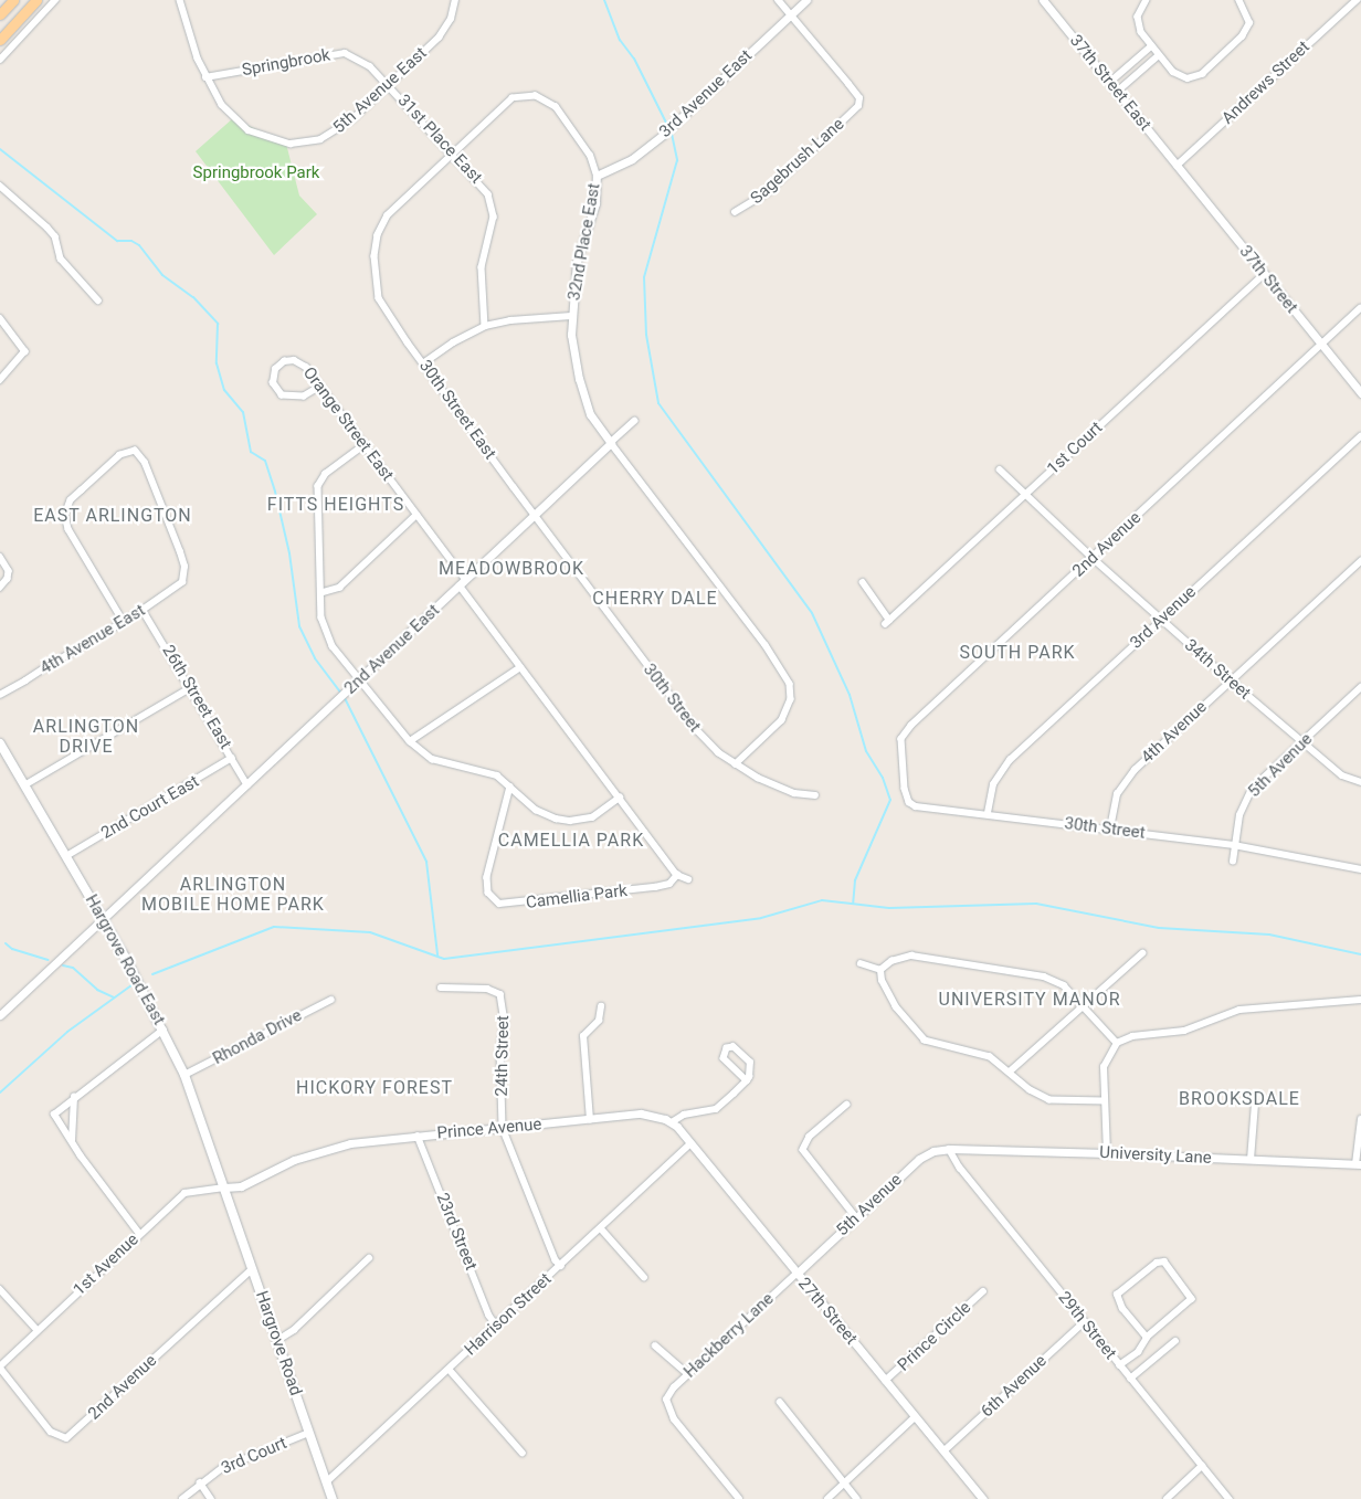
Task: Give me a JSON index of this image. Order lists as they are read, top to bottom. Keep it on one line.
{"streets":{"main road":["Hargrove Road East","Hargrove Road"],"street":["Springbrook","37th Street East","Andrews Street","5th Avenue East","3rd Avenue East","31st Place East","Sagebrush Lane","32nd Place East","37th Street","30th Street East","Orange Street East","1st Court","2nd Avenue","3rd Avenue","4th Avenue East","2nd Avenue East","34th Street","26th Street East","30th Street","4th Avenue","5th Avenue","2nd Court East","Camellia Park","Rhonda Drive","24th Street","Prince Avenue","University Lane","23rd Street","1st Avenue","27th Street","Harrison Street","29th Street","Hackberry Lane","Prince Circle","6th Avenue","3rd Court"]},"crossings":[["Springbrook","5th Avenue East"],["Springbrook","31st Place East"],["37th Street East","Andrews Street"],["37th Street East","37th Street"],["Andrews Street","37th Street"],["5th Avenue East","31st Place East"],["3rd Avenue East","Sagebrush Lane"],["3rd Avenue East","32nd Place East"],["31st Place East","32nd Place East"],["31st Place East","30th Street East"],["32nd Place East","30th Street East"],["32nd Place East","2nd Avenue East"],["37th Street","1st Court"],["37th Street","2nd Avenue"],["30th Street East","2nd Avenue East"],["30th Street East","30th Street"],["Orange Street East","2nd Avenue East"],["1st Court","34th Street"],["2nd Avenue","34th Street"],["2nd Avenue","30th Street"],["2nd Avenue","1st Avenue"],["2nd Avenue","Hargrove Road"],["3rd Avenue","34th Street"],["3rd Avenue","30th Street"],["4th Avenue East","26th Street East"],["2nd Avenue East","26th Street East"],["2nd Avenue East","Hargrove Road East"],["34th Street","4th Avenue"],["34th Street","5th Avenue"],["26th Street East","2nd Court East"],["30th Street","4th Avenue"],["30th Street","5th Avenue"],["5th Avenue","University Lane"],["5th Avenue","27th Street"],["5th Avenue","29th Street"],["5th Avenue","Hackberry Lane"],["2nd Court East","Hargrove Road East"],["Hargrove Road East","Rhonda Drive"],["Hargrove Road East","Prince Avenue"],["Hargrove Road East","1st Avenue"],["Hargrove Road East","Hargrove Road"],["24th Street","Prince Avenue"],["24th Street","Harrison Street"],["Prince Avenue","23rd Street"],["Prince Avenue","1st Avenue"],["Prince Avenue","27th Street"],["Prince Avenue","Hargrove Road"],["University Lane","29th Street"],["23rd Street","Harrison Street"],["1st Avenue","Hargrove Road"],["27th Street","Harrison Street"],["27th Street","Hackberry Lane"],["27th Street","Prince Circle"],["27th Street","6th Avenue"],["Harrison Street","Hargrove Road"],["29th Street","6th Avenue"],["Hargrove Road","3rd Court"]],"districts":["FITTS HEIGHTS","EAST ARLINGTON","MEADOWBROOK","CHERRY DALE","SOUTH PARK","ARLINGTON DRIVE","CAMELLIA PARK","ARLINGTON MOBILE HOME PARK","UNIVERSITY MANOR","HICKORY FOREST","BROOKSDALE"],"parks":["Springbrook Park"]}
